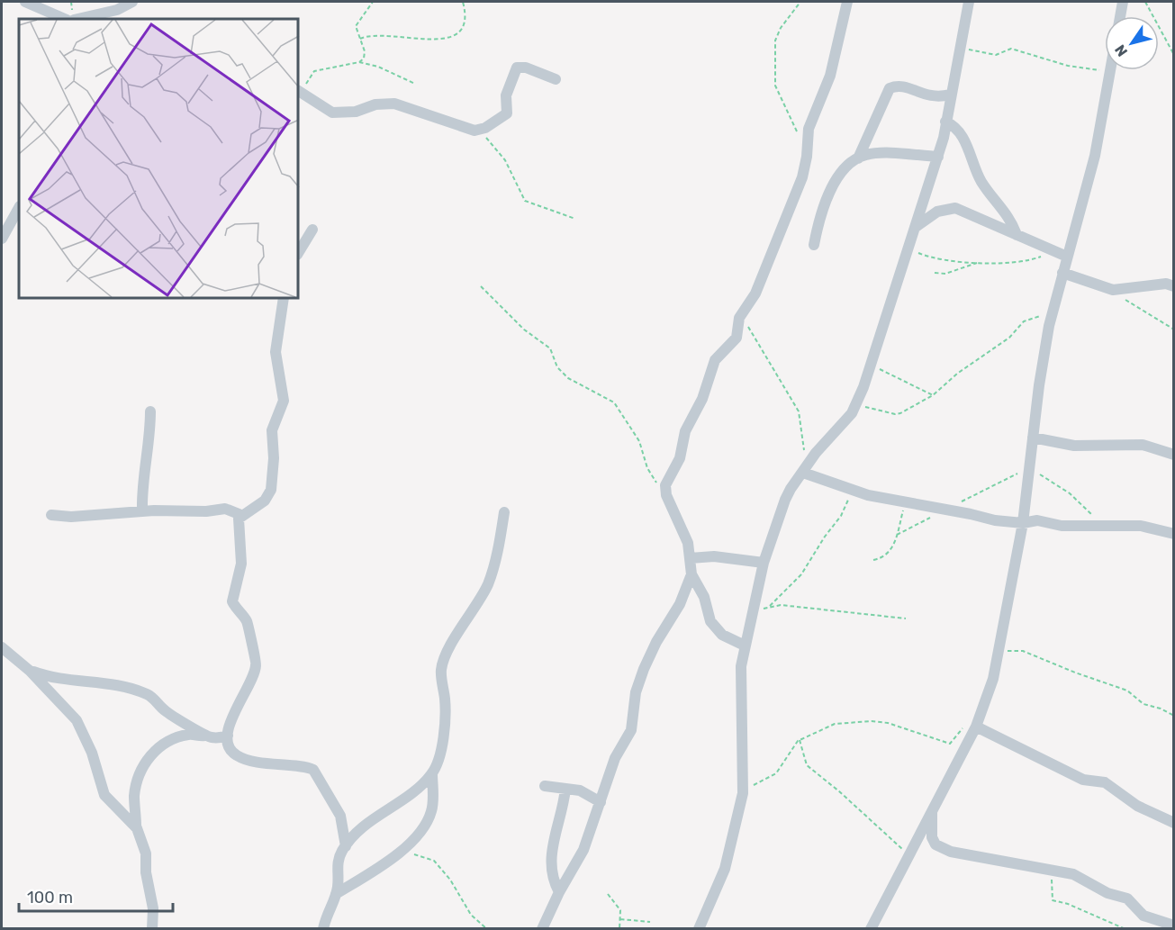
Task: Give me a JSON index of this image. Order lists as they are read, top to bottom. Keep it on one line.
{"scale_bar":"100 m","north":"bottom left"}
